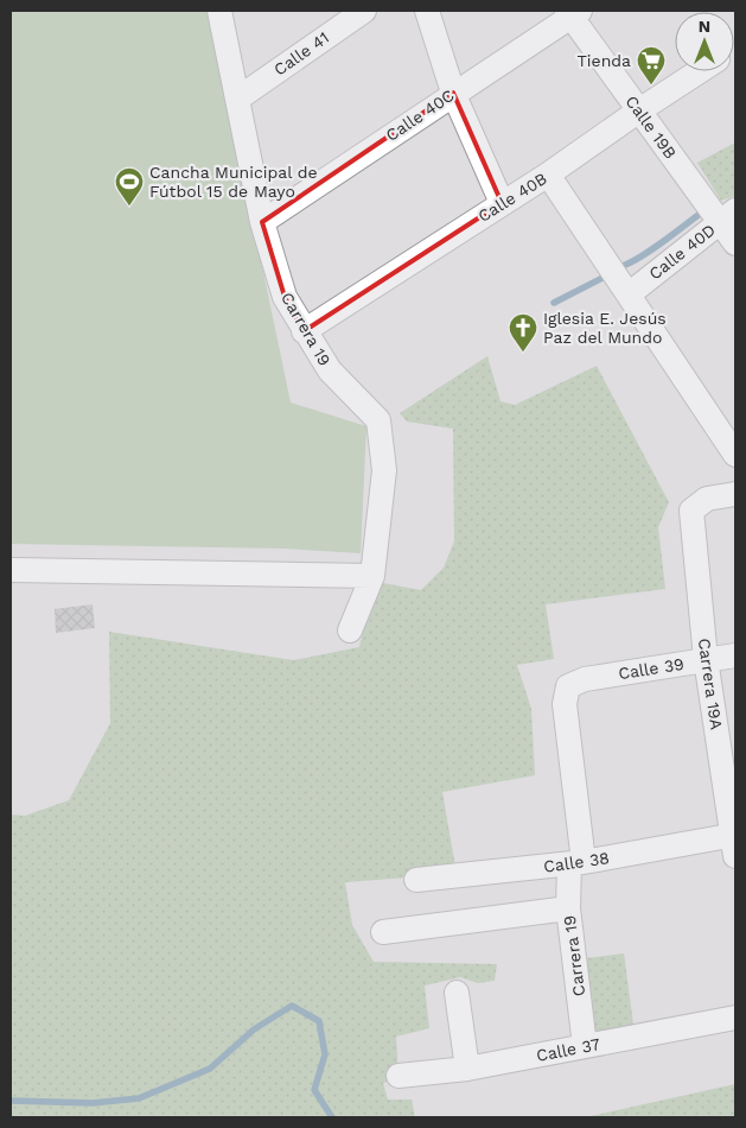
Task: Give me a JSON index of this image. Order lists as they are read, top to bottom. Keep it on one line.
{"streets":{"street":["Calle 41","Calle 40C","Calle 19B","Calle 40B","Calle 40D","Carrera 19","Calle 39","Carrera 19A","Calle 38","Calle 37"]},"crossings":[["Calle 41","Carrera 19"],["Calle 40C","Calle 19B"],["Calle 40C","Carrera 19"],["Calle 19B","Calle 40B"],["Calle 19B","Calle 40D"],["Calle 40B","Carrera 19"],["Carrera 19","Calle 39"],["Carrera 19","Calle 38"],["Carrera 19","Calle 37"],["Calle 39","Carrera 19A"],["Carrera 19A","Calle 38"]],"places":{"supermarket":["Tienda"],"sports":["Cancha Municipal de Fútbol 15 de Mayo"],"church":["Iglesia E. Jesús Paz del Mundo"]},"north":"top"}
